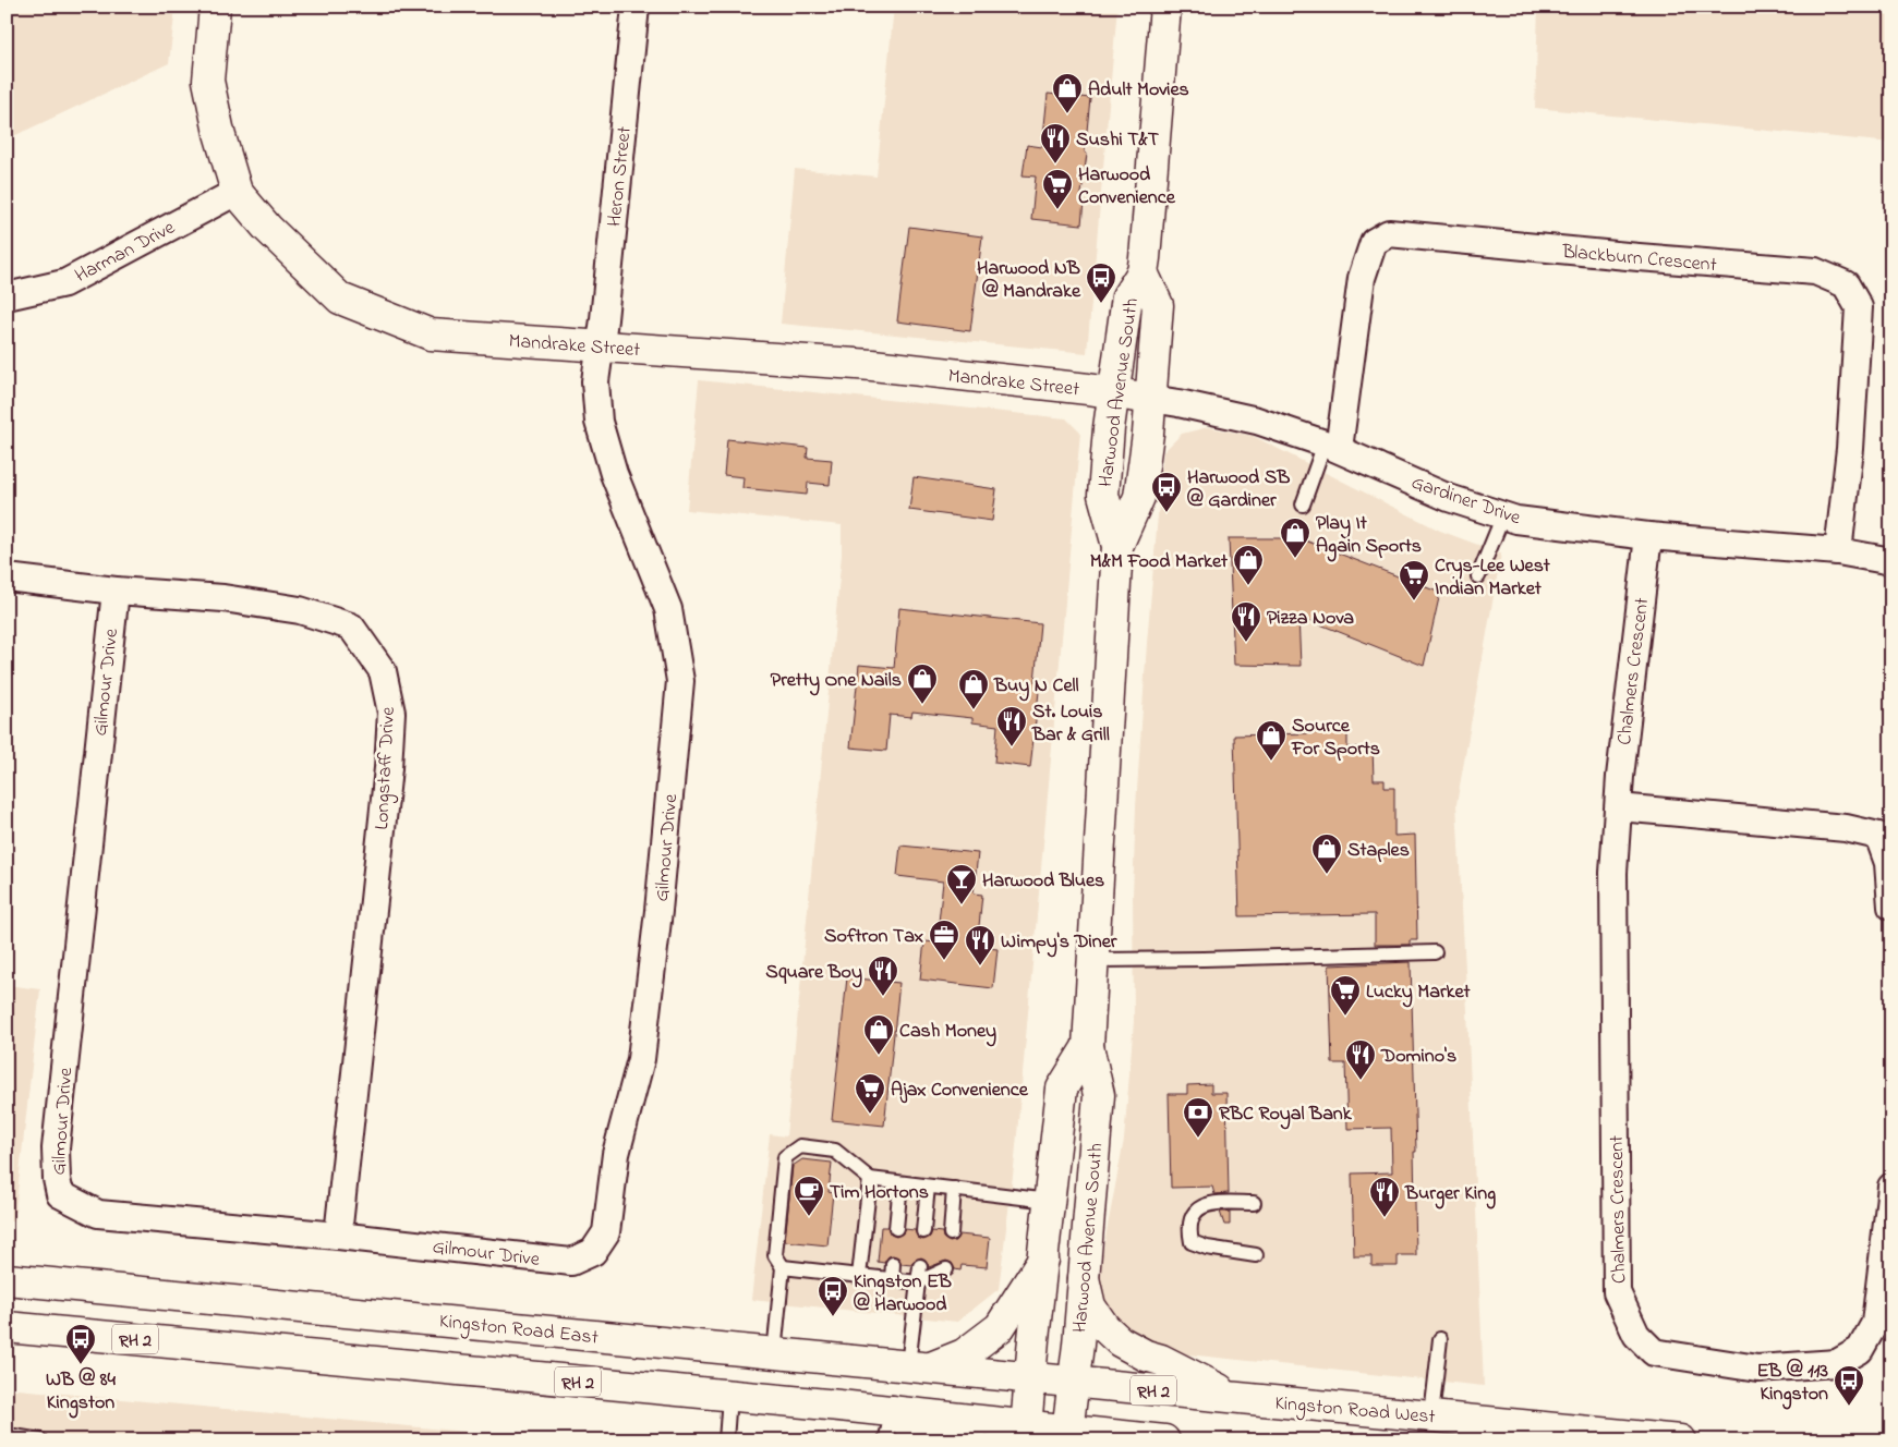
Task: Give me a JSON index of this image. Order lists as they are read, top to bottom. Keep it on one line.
{"streets":{"main road":["Mandrake Street","Harwood Avenue South","Kingston Road East","RH 2","Kingston Road West"],"street":["Heron Street","Harman Drive","Blackburn Crescent","Gardiner Drive","Chalmers Crescent","Gilmour Drive","Longstaff Drive"]},"crossings":[["Heron Street","Mandrake Street"],["Heron Street","Gilmour Drive"],["Harman Drive","Mandrake Street"],["Blackburn Crescent","Gardiner Drive"],["Mandrake Street","Harwood Avenue South"],["Mandrake Street","Gardiner Drive"],["Mandrake Street","Gilmour Drive"],["Harwood Avenue South","Gardiner Drive"],["Harwood Avenue South","Kingston Road East"],["Harwood Avenue South","RH 2"],["Harwood Avenue South","Kingston Road West"],["Gardiner Drive","Chalmers Crescent"],["Gilmour Drive","Longstaff Drive"],["Kingston Road East","Kingston Road West"]],"places":{"shop":["Adult Movies","Play It Again Sports","M&M Food Market","Pretty One Nails","Buy N Cell","Source For Sports","Staples","Cash Money"],"restaurant":["Sushi T&T","Pizza Nova","St. Louis Bar & Grill","Wimpy's Diner","Square Boy","Domino's","Burger King"],"supermarket":["Harwood Convenience","Crys-Lee West Indian Market","Lucky Market","Ajax Convenience"],"bus stop":["Harwood NB @ Mandrake","Harwood SB @ Gardiner","Kingston EB @ Harwood","WB @ 84 Kingston","EB @ 113 Kingston"],"bar":["Harwood Blues"],"office":["Softron Tax"],"bank":["RBC Royal Bank"],"cafe":["Tim Hortons"]}}
